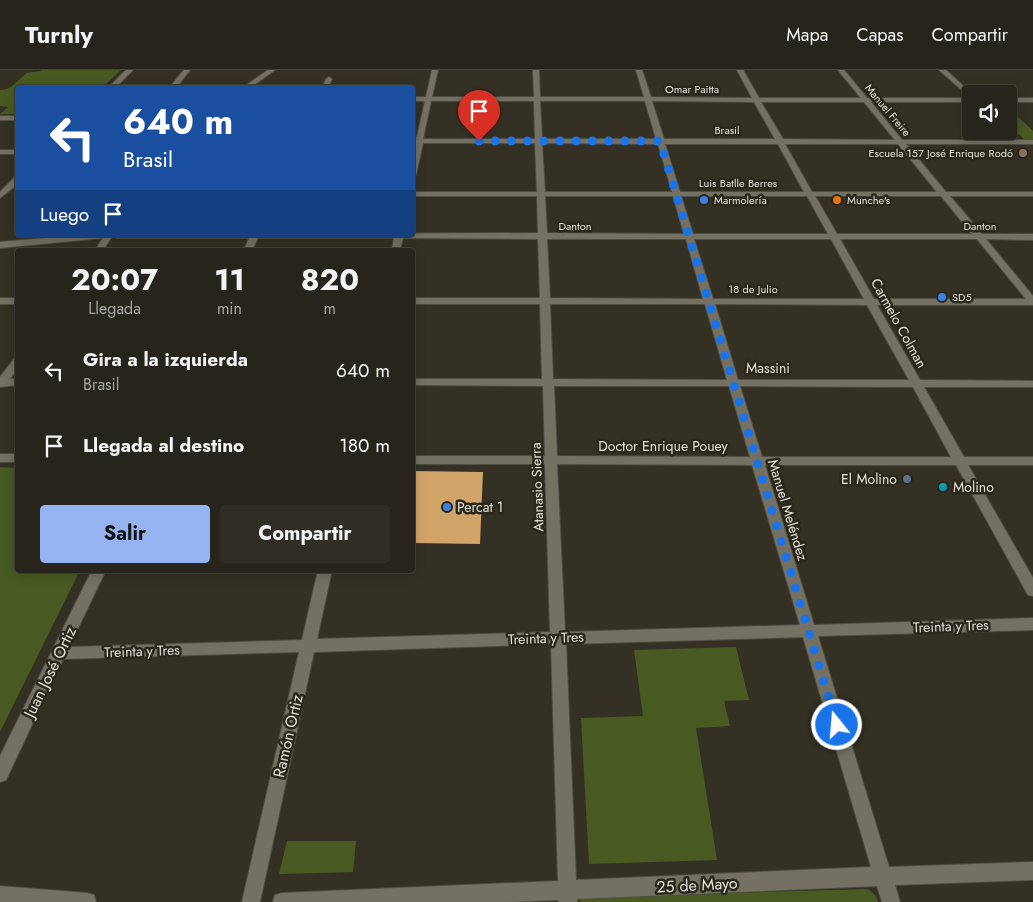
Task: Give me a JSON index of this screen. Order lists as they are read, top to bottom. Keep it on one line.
{"streets":{"street":["Omar Paitta","Manuel Freire","Brasil","Luis Batlle Berres","Danton","18 de Julio","Carmelo Colman","Massini","Doctor Enrique Pouey","Atanasio Sierra","Manuel Meléndez","Treinta y Tres","Juan José Ortiz","Ramón Ortiz","25 de Mayo"]},"crossings":[["Omar Paitta","Manuel Freire"],["Omar Paitta","Carmelo Colman"],["Omar Paitta","Atanasio Sierra"],["Omar Paitta","Manuel Meléndez"],["Manuel Freire","Brasil"],["Manuel Freire","Luis Batlle Berres"],["Manuel Freire","Danton"],["Manuel Freire","18 de Julio"],["Brasil","Carmelo Colman"],["Brasil","Atanasio Sierra"],["Brasil","Manuel Meléndez"],["Luis Batlle Berres","Carmelo Colman"],["Luis Batlle Berres","Atanasio Sierra"],["Luis Batlle Berres","Manuel Meléndez"],["Danton","Carmelo Colman"],["Danton","Atanasio Sierra"],["Danton","Manuel Meléndez"],["18 de Julio","Carmelo Colman"],["18 de Julio","Atanasio Sierra"],["18 de Julio","Manuel Meléndez"],["Carmelo Colman","Massini"],["Carmelo Colman","Doctor Enrique Pouey"],["Massini","Atanasio Sierra"],["Massini","Manuel Meléndez"],["Doctor Enrique Pouey","Atanasio Sierra"],["Doctor Enrique Pouey","Manuel Meléndez"],["Atanasio Sierra","Treinta y Tres"],["Atanasio Sierra","25 de Mayo"],["Manuel Meléndez","Treinta y Tres"],["Manuel Meléndez","25 de Mayo"],["Treinta y Tres","Juan José Ortiz"],["Treinta y Tres","Ramón Ortiz"]],"places":["Escuela 157 José Enrique Rodó","Marmolería","Munche's","SD5","El Molino","Molino","Percat 1"],"page":{"header":"Turnly","nav":["Mapa","Capas","Compartir"],"turn":["640 m","Brasil"],"then":"Luego","eta":["20:07","Llegada","11","min","820","m"],"list":[{"name":"Gira a la izquierda","note":"Brasil","value":"640 m"},{"name":"Llegada al destino","value":"180 m"}],"buttons":["Salir","Compartir"]}}
